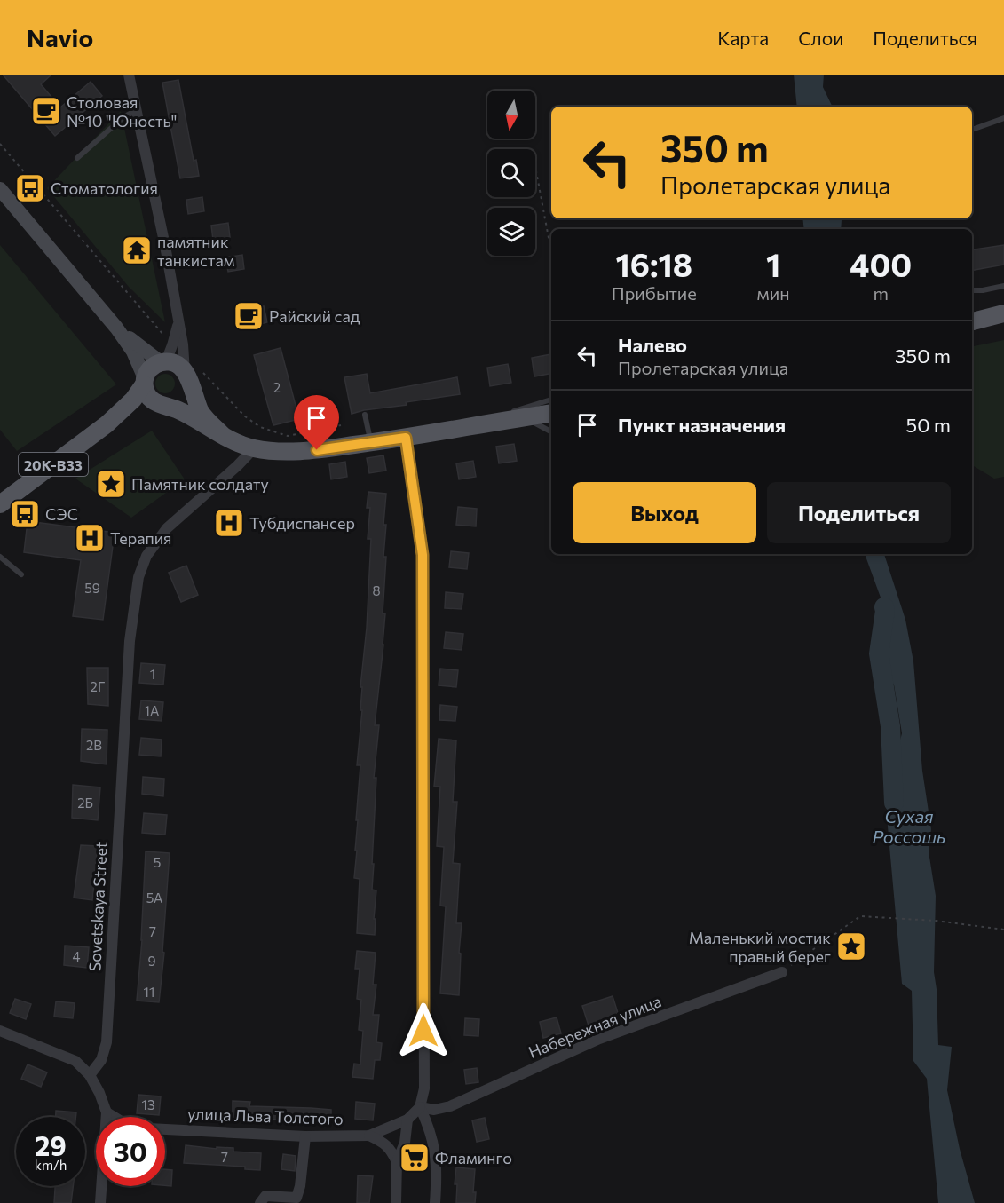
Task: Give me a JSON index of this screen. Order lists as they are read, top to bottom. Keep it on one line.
{"streets":{"main road":["20К-В33"],"street":["Набережная улица","улица Льва Толстого"]},"crossings":[["Набережная улица","улица Льва Толстого"]],"water":["Сухая Россошь"],"places":{"cafe":["Столовая №10 \"Юность\"","Райский сад"],"bus stop":["Стоматология","СЭС"],"temple":["памятник танкистам"],"place":["Памятник солдату","Маленький мостик правый берег"],"hospital":["Тубдиспансер","Терапия"],"supermarket":["Фламинго"]},"house_numbers":["2","59","8","1","2Г","1А","2В","2Б","5","5А","7","4","9","11","13","7"],"north":"bottom","page":{"header":"Navio","nav":["Карта","Слои","Поделиться"],"turn":["350 m","Пролетарская улица"],"eta":["16:18","Прибытие","1","мин","400","m"],"list":[{"name":"Налево","note":"Пролетарская улица","value":"350 m"},{"name":"Пункт назначения","value":"50 m"}],"buttons":["Выход","Поделиться"],"speed":"29 km/h","limit":"30"}}
